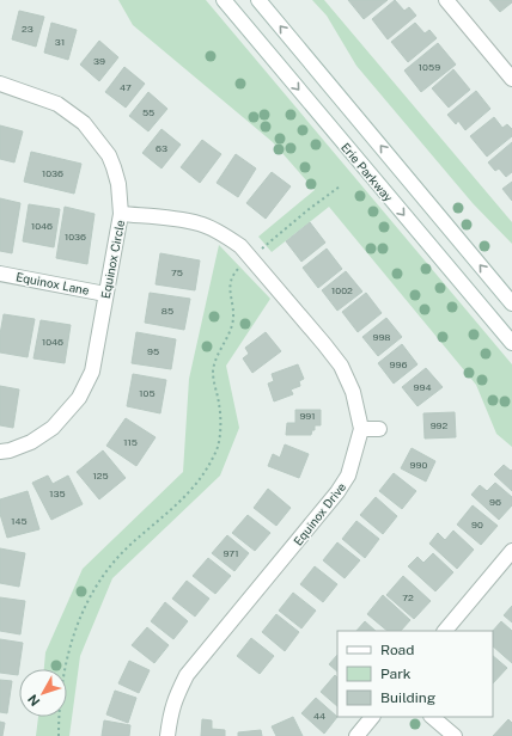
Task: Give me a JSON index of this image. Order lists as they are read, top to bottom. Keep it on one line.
{"streets":{"street":["Erie Parkway","Equinox Circle","Equinox Lane","Equinox Drive"]},"crossings":[["Equinox Circle","Equinox Lane"],["Equinox Circle","Equinox Drive"]],"house_numbers":["23","31","39","1059","47","55","63","1036","1046","1036","75","1002","85","998","1046","95","996","994","105","991","992","115","990","125","135","96","145","90","971","72","44"],"legend":["Road","Park","Building"],"north":"bottom left"}
